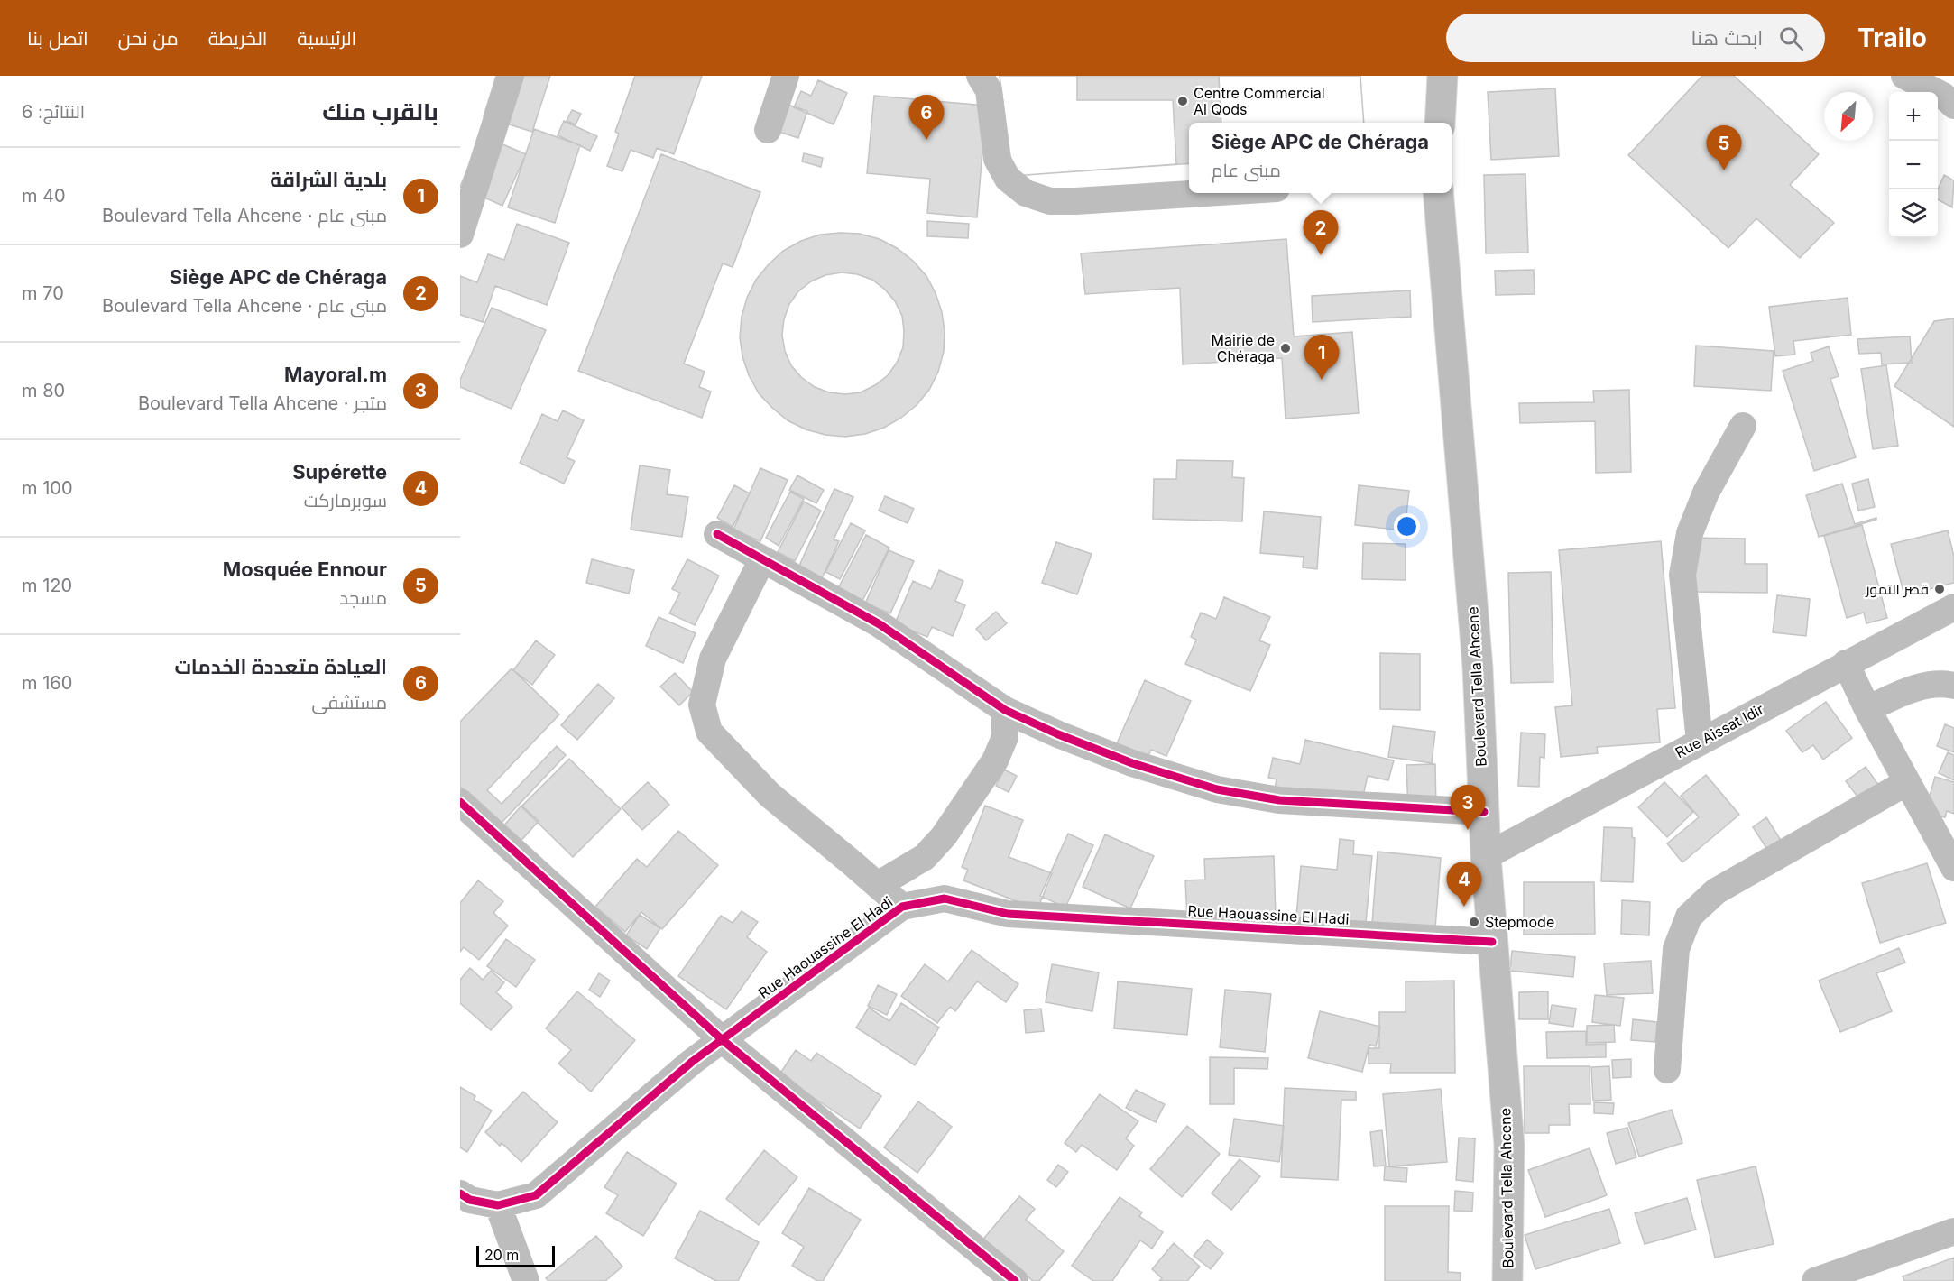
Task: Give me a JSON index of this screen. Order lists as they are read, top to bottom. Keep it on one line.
{"streets":{"main road":["Boulevard Tella Ahcene"],"street":["Rue Aissat Idir","Rue Haouassine El Hadi"]},"crossings":[["Boulevard Tella Ahcene","Rue Aissat Idir"],["Boulevard Tella Ahcene","Rue Haouassine El Hadi"]],"places":["Centre Commercial Al Qods","Mairie de Chéraga","قصر التمور","Stepmode"],"scale_bar":"20 m","north":"bottom left","page":{"header":"Trailo","search":"ابحث هنا","nav":["الرئيسية","الخريطة","من نحن","اتصل بنا"],"heading":["بالقرب منك","النتائج: 6"],"map_buttons":["+","−"],"pins":["6","5","2","1","3","4"],"popup":["Siège APC de Chéraga","مبنى عام"],"list":[{"mark":"1","name":"بلدية الشراقة","note":"مبنى عام · Boulevard Tella Ahcene","value":"40 m"},{"mark":"2","name":"Siège APC de Chéraga","note":"مبنى عام · Boulevard Tella Ahcene","value":"70 m"},{"mark":"3","name":"Mayoral.m","note":"متجر · Boulevard Tella Ahcene","value":"80 m"},{"mark":"4","name":"Supérette","note":"سوبرماركت","value":"100 m"},{"mark":"5","name":"Mosquée Ennour","note":"مسجد","value":"120 m"},{"mark":"6","name":"العيادة متعددة الخدمات","note":"مستشفى","value":"160 m"}],"scale":"20 m"}}
